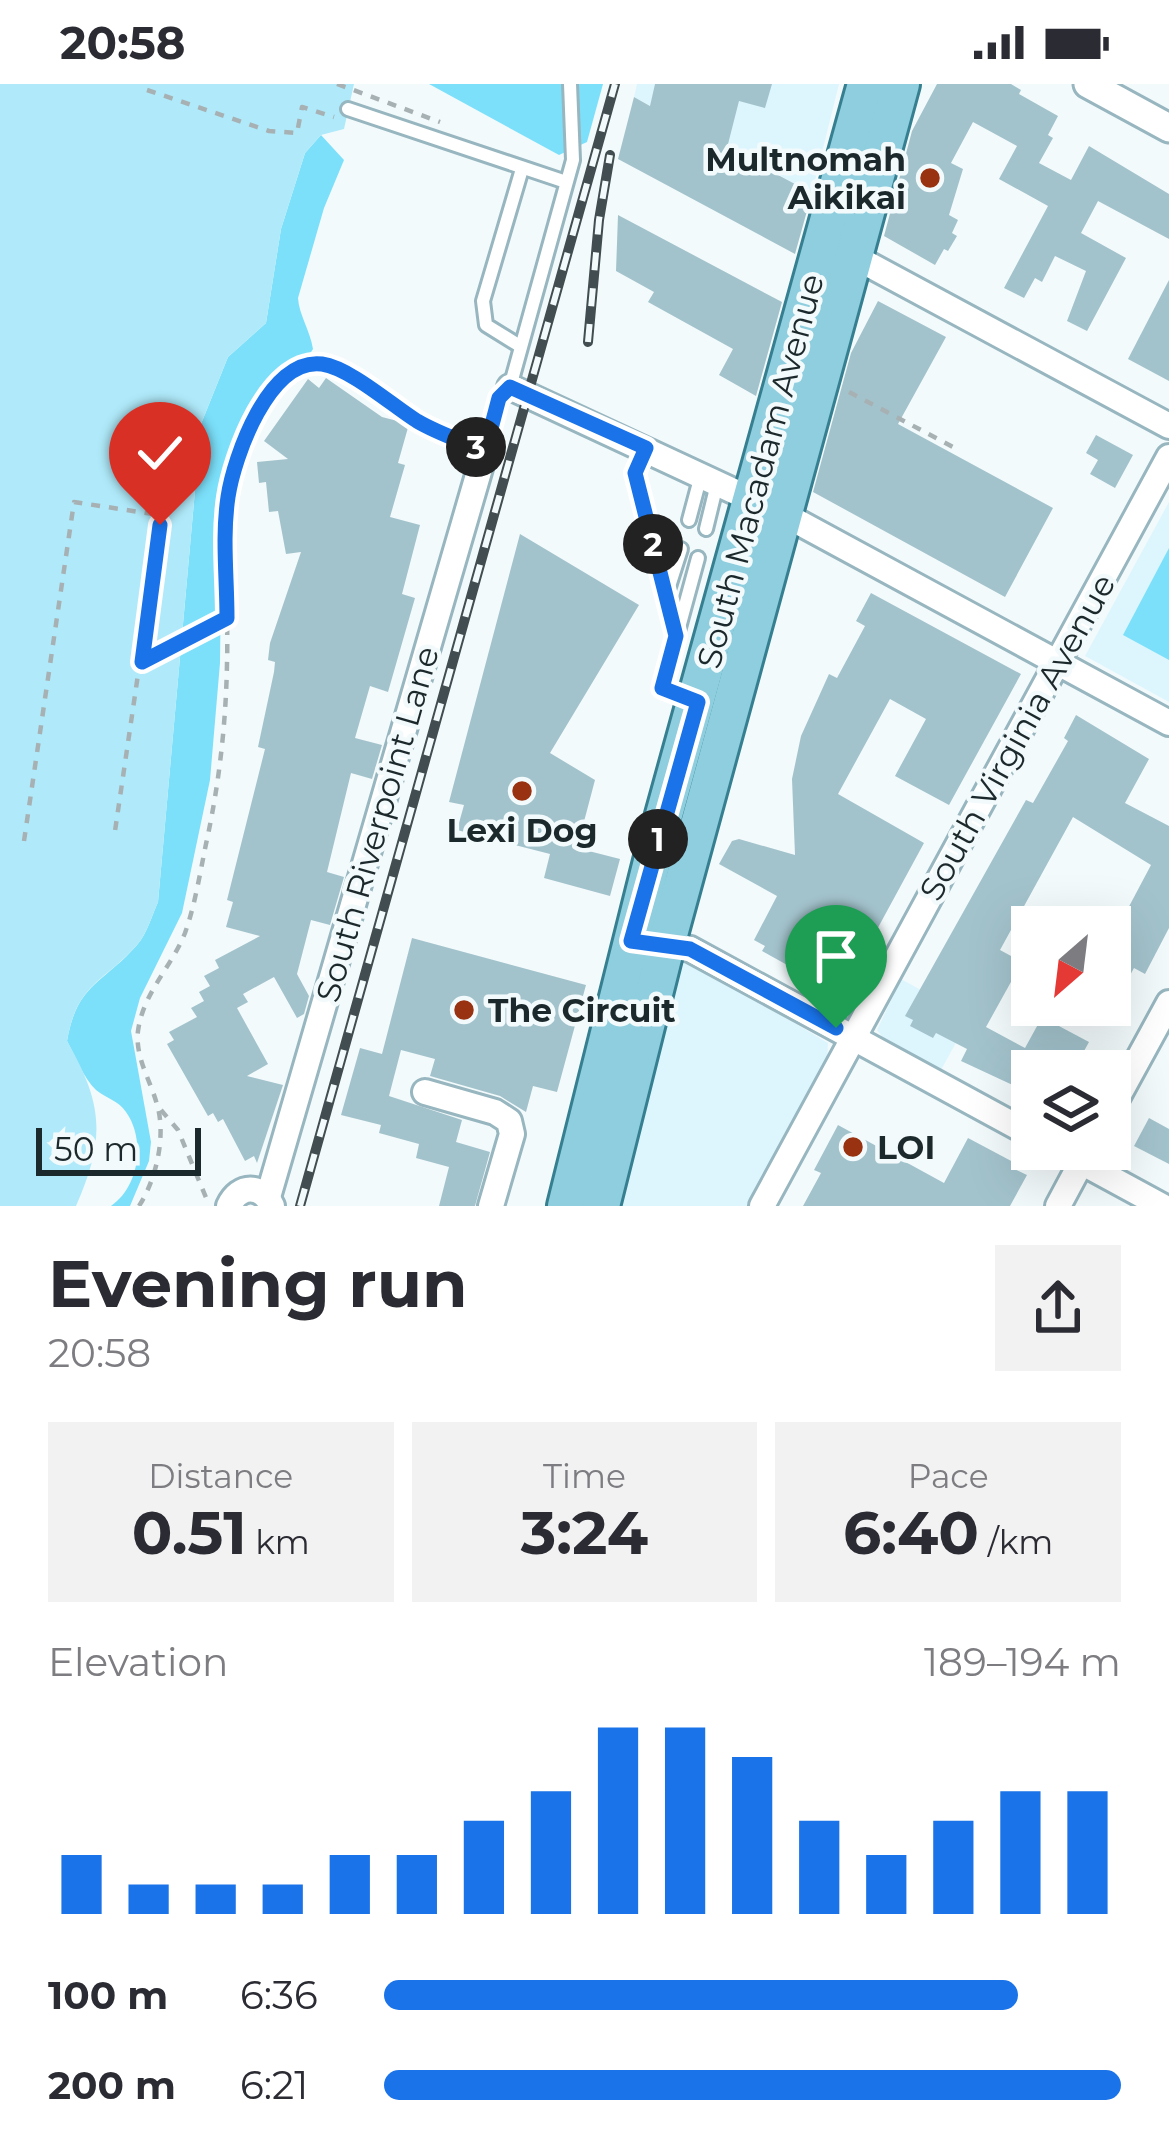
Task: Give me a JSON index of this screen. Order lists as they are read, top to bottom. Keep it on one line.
{"streets":{"main road":["South Macadam Avenue"],"street":["South Virginia Avenue","South Riverpoint Lane"]},"places":["Multnomah Aikikai","Lexi Dog","The Circuit","LOI"],"scale_bar":"50 m","north":"bottom left","page":{"status":"20:58","pins":["3","2","1"],"scale":"50 m","heading":["Evening run","20:58"],"stats":[["Distance","0.51 km"],["Time","3:24"],["Pace","6:40 /km"]],"chart":["Elevation","189–194 m"],"list":[{"name":"100 m","note":"6:36"},{"name":"200 m","note":"6:21"}]}}
